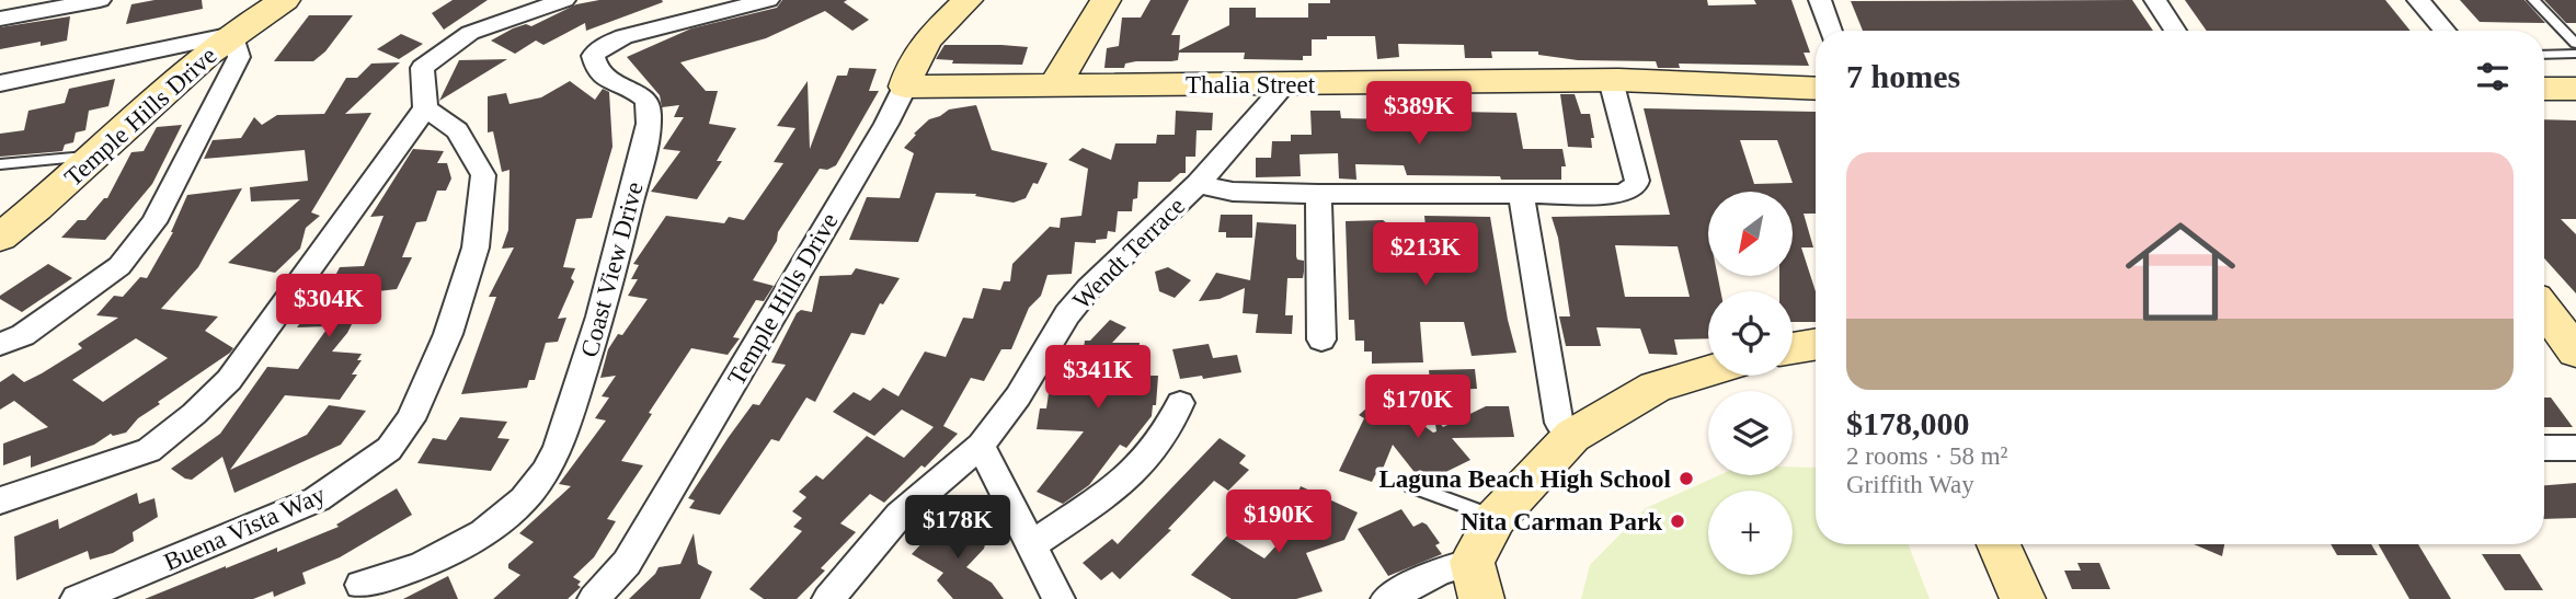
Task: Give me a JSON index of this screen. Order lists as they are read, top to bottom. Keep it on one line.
{"streets":{"street":["Thalia Street","Temple Hills Drive","Wendt Terrace","Coast View Drive","Buena Vista Way"]},"crossings":[["Thalia Street","Temple Hills Drive"],["Thalia Street","Wendt Terrace"]],"places":["Laguna Beach High School","Nita Carman Park"],"north":"bottom left","page":{"heading":"7 homes","price":["$389K","$213K","$304K","$341K","$170K","$190K","$178K"],"list":[{"name":"$178,000","note":"2 rooms · 58 m² · Griffith Way"}],"map_buttons":"+"}}
